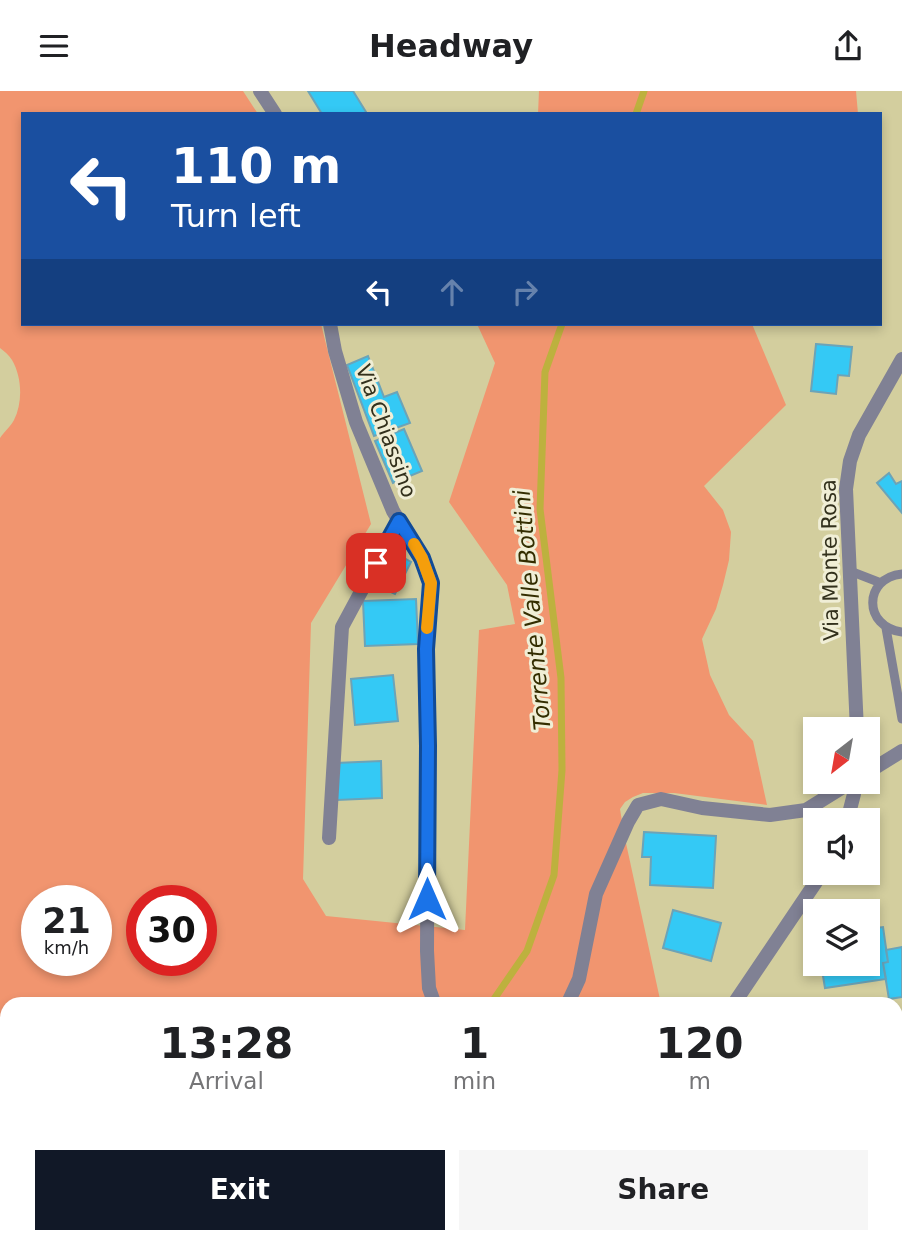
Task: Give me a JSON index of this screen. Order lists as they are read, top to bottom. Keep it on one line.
{"streets":{"street":["Via Chiassino","Via Monte Rosa"]},"water":["Torrente Valle Bottini"],"north":"bottom left","page":{"header":"Headway","turn":["110 m","Turn left"],"speed":"21 km/h","limit":"30","eta":["13:28","Arrival","1","min","120","m"],"buttons":["Exit","Share"]}}
